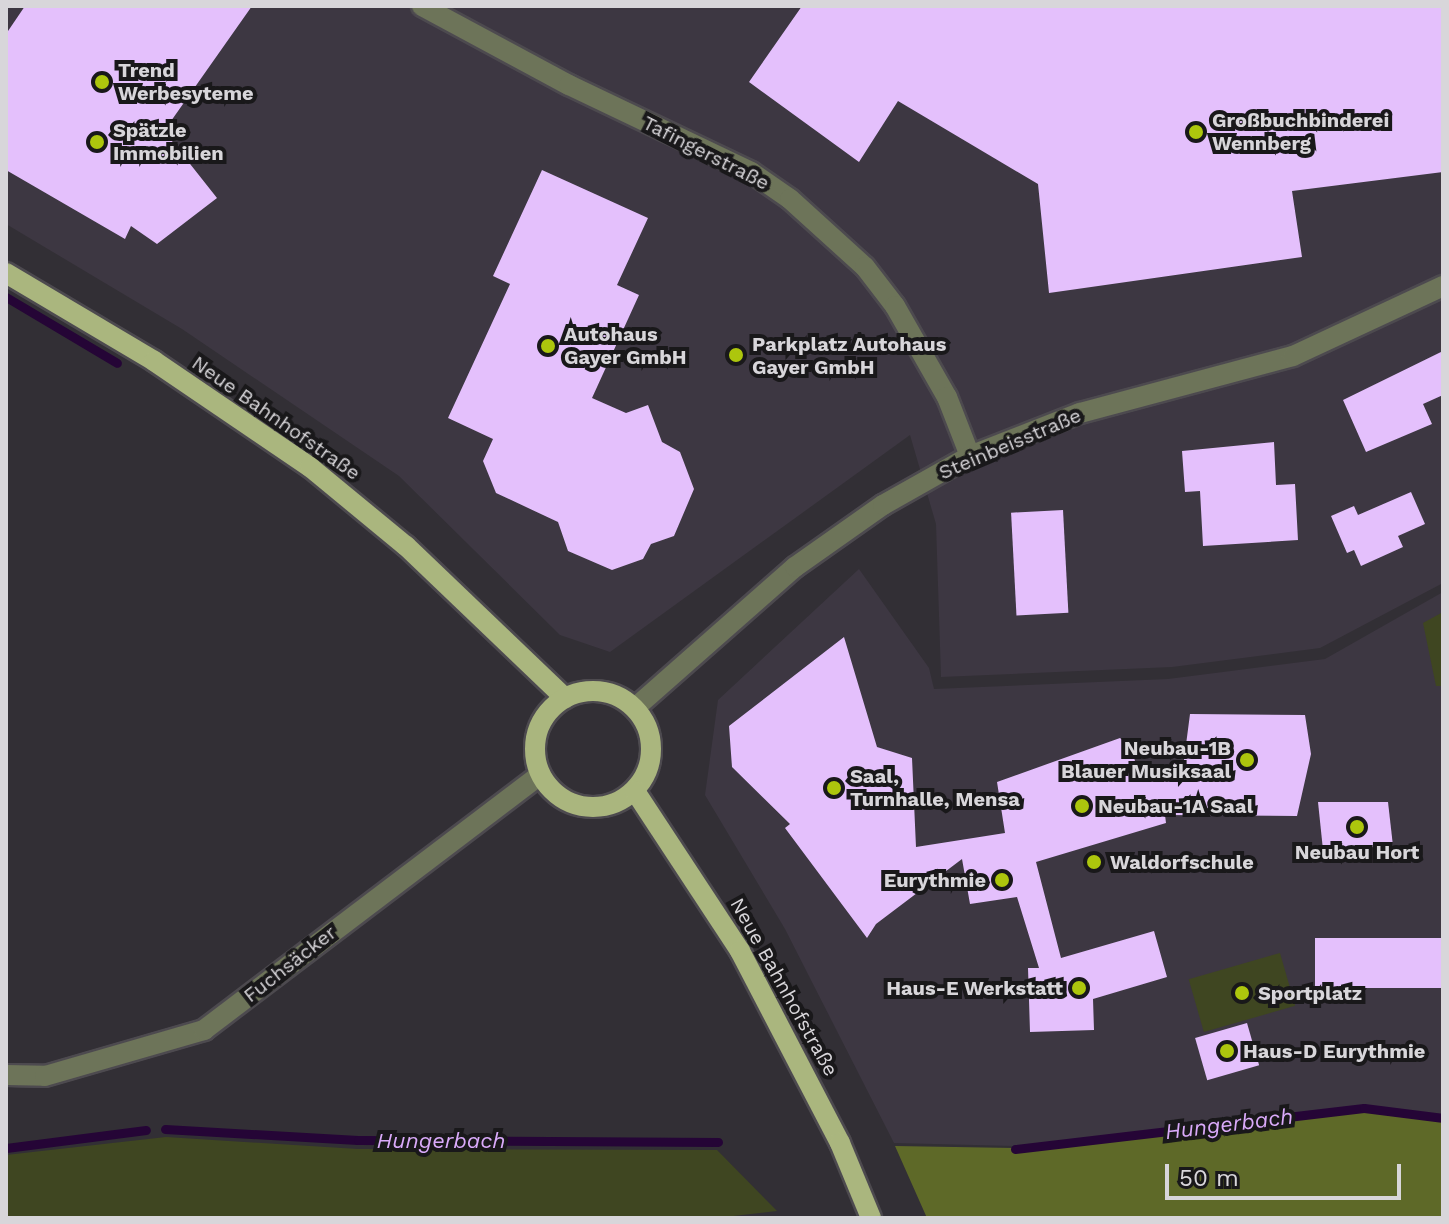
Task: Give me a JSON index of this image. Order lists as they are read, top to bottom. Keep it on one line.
{"streets":{"main road":["Neue Bahnhofstraße"],"street":["Tafingerstraße","Steinbeisstraße","Fuchsäcker"]},"crossings":[["Tafingerstraße","Steinbeisstraße"],["Neue Bahnhofstraße","Steinbeisstraße"],["Neue Bahnhofstraße","Fuchsäcker"],["Steinbeisstraße","Fuchsäcker"]],"water":["Hungerbach"],"places":["Trend Werbesyteme","Großbuchbinderei Wennberg","Spätzle Immobilien","Autohaus Gayer GmbH","Parkplatz Autohaus Gayer GmbH","Neubau-1B Blauer Musiksaal","Saal, Turnhalle, Mensa","Neubau-1A Saal","Neubau Hort","Waldorfschule","Eurythmie","Haus-E Werkstatt","Sportplatz","Haus-D Eurythmie"],"scale_bar":"50 m"}
